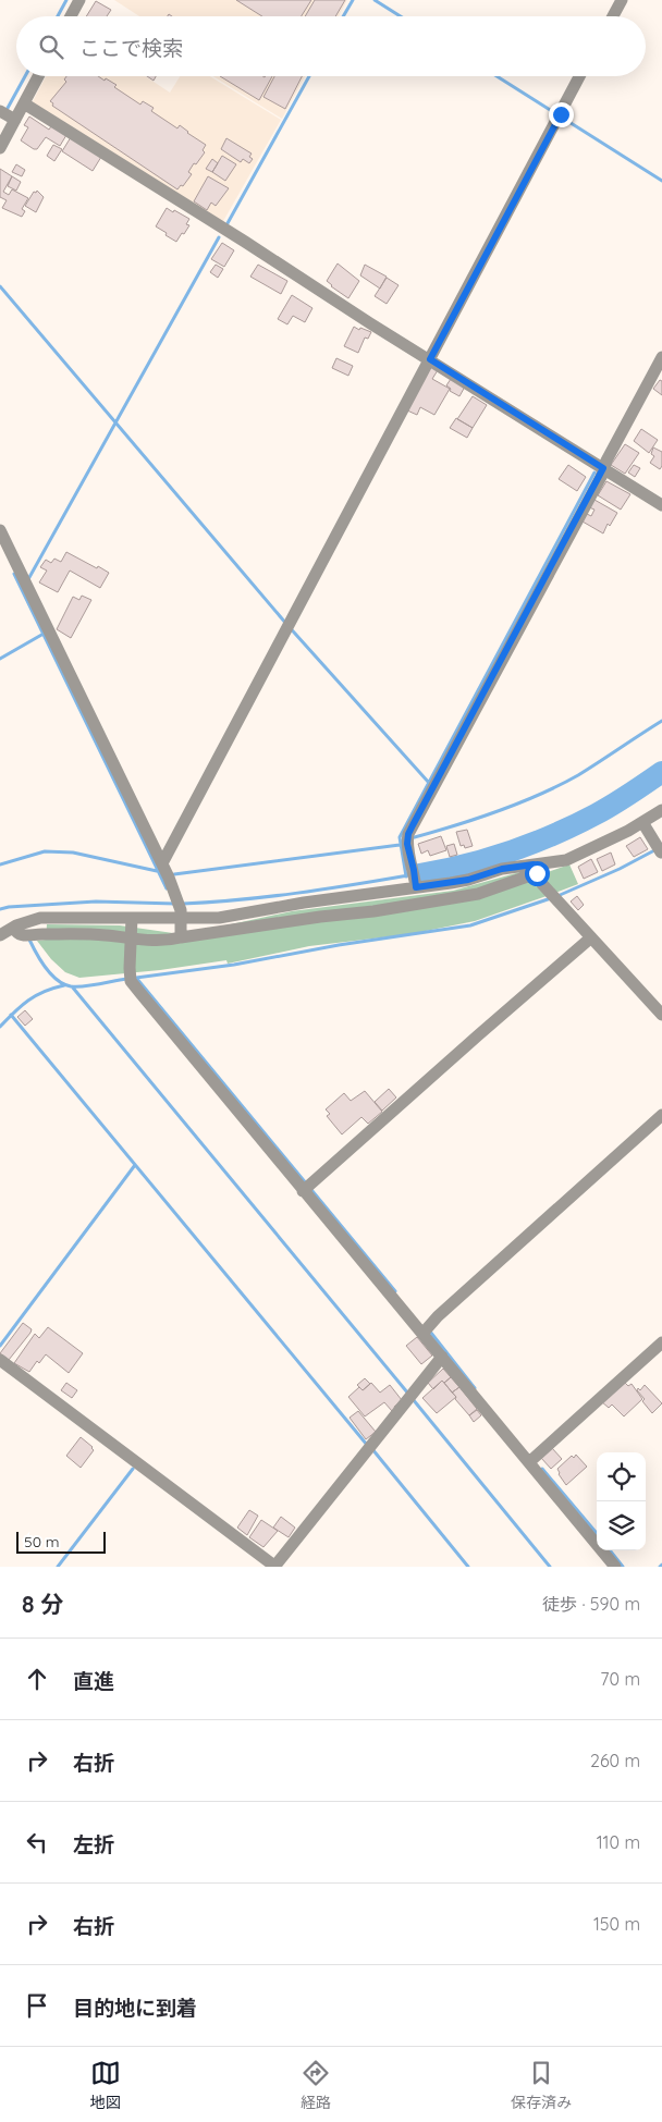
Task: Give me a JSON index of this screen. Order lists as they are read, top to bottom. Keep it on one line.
{"scale_bar":"50 m","page":{"search":"ここで検索","scale":"50 m","heading":["8 分","徒歩 · 590 m"],"list":[["直進","70 m"],["右折","260 m"],["左折","110 m"],["右折","150 m"],"目的地に到着"],"nav":["地図","経路","保存済み"]}}
